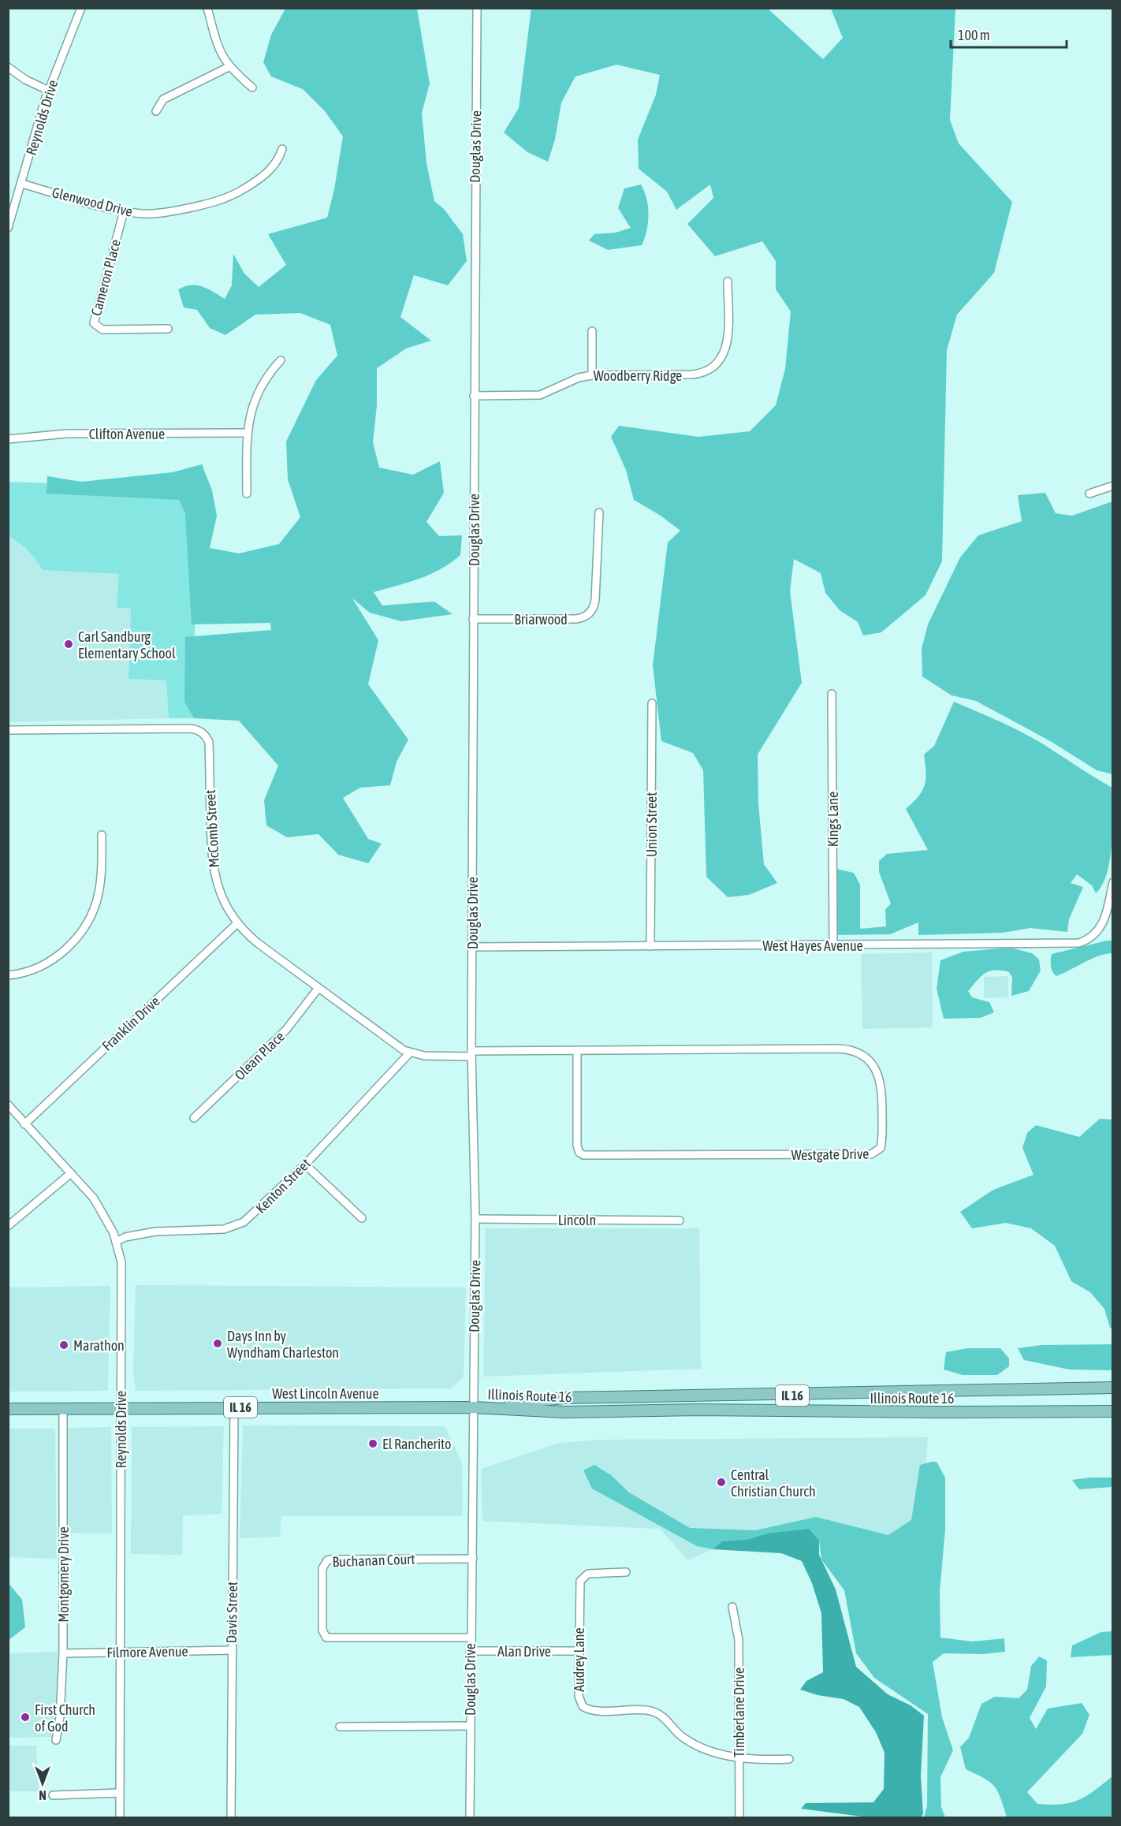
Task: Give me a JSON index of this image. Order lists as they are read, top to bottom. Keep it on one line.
{"streets":{"main road":["West Lincoln Avenue","Illinois Route 16","IL 16"],"street":["Reynolds Drive","Douglas Drive","Glenwood Drive","Cameron Place","Woodberry Ridge","Clifton Avenue","Briarwood","Kings Lane","Union Street","McComb Street","West Hayes Avenue","Franklin Drive","Olean Place","Westgate Drive","Kenton Street","Lincoln","Buchanan Court","Montgomery Drive","Davis Street","Alan Drive","Filmore Avenue","Audrey Lane","Timberlane Drive"]},"crossings":[["Reynolds Drive","Glenwood Drive"],["Reynolds Drive","Franklin Drive"],["Reynolds Drive","Kenton Street"],["Reynolds Drive","West Lincoln Avenue"],["Reynolds Drive","Filmore Avenue"],["Douglas Drive","Woodberry Ridge"],["Douglas Drive","Briarwood"],["Douglas Drive","McComb Street"],["Douglas Drive","West Hayes Avenue"],["Douglas Drive","Westgate Drive"],["Douglas Drive","Lincoln"],["Douglas Drive","West Lincoln Avenue"],["Douglas Drive","Illinois Route 16"],["Douglas Drive","Buchanan Court"],["Douglas Drive","Alan Drive"],["Glenwood Drive","Cameron Place"],["Kings Lane","West Hayes Avenue"],["Union Street","West Hayes Avenue"],["McComb Street","Franklin Drive"],["McComb Street","Olean Place"],["McComb Street","Westgate Drive"],["McComb Street","Kenton Street"],["West Lincoln Avenue","Illinois Route 16"],["West Lincoln Avenue","Montgomery Drive"],["West Lincoln Avenue","Davis Street"],["Montgomery Drive","Filmore Avenue"],["Davis Street","Filmore Avenue"],["Alan Drive","Audrey Lane"],["Audrey Lane","Timberlane Drive"]],"places":["Carl Sandburg Elementary School","Days Inn by Wyndham Charleston","Marathon","El Rancherito","Central Christian Church","First Church of God"],"scale_bar":"100 m","north":"bottom"}
